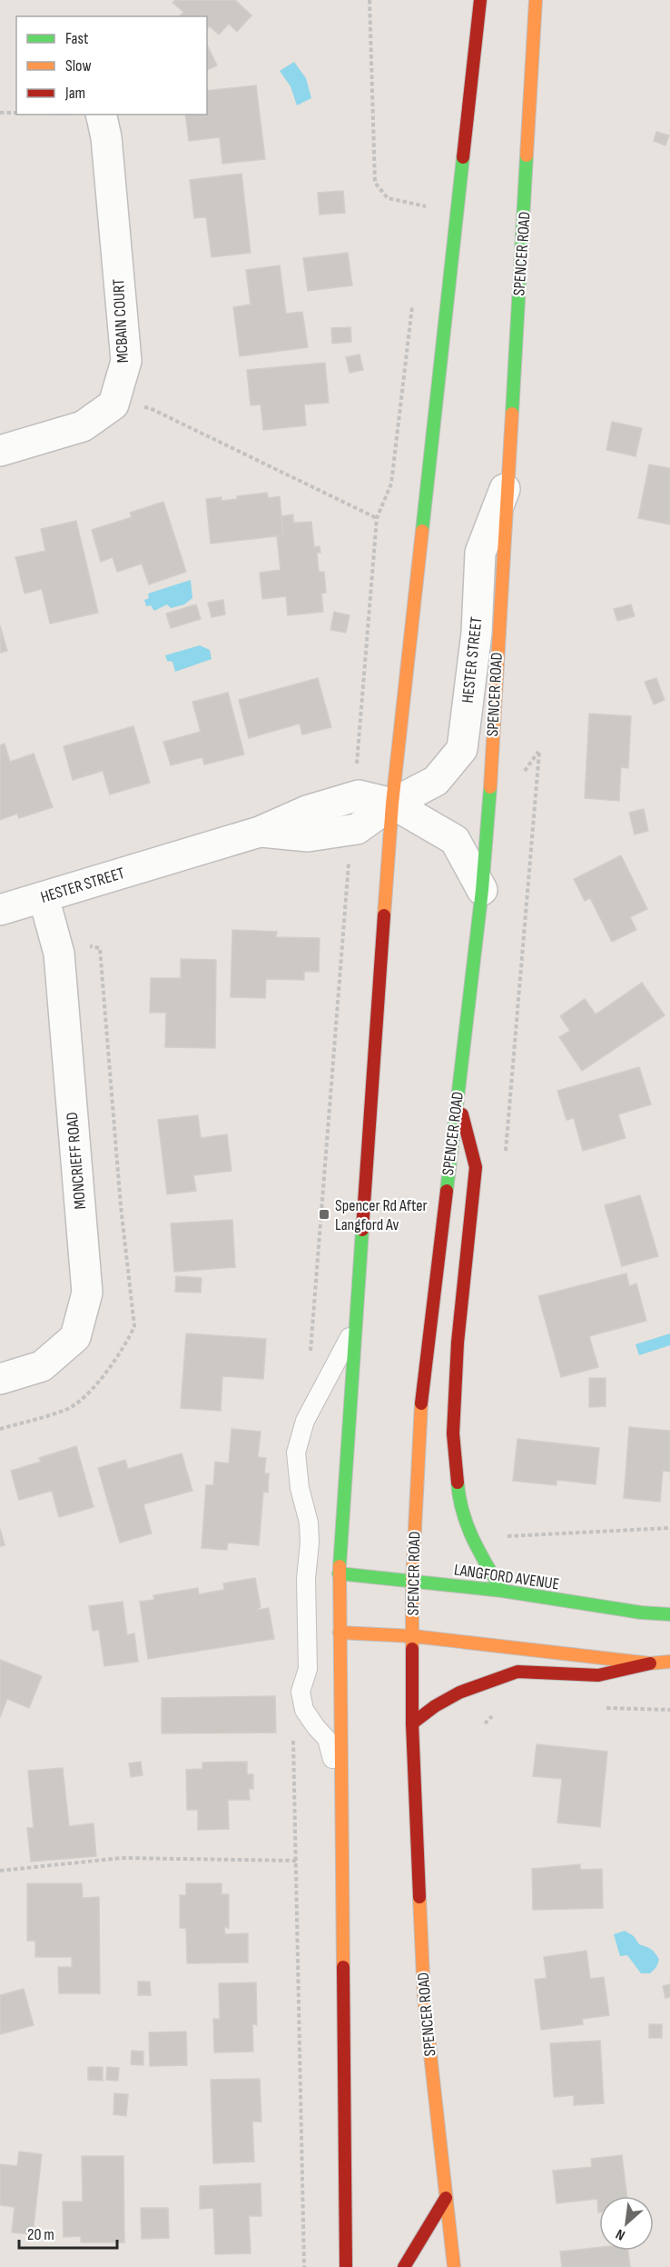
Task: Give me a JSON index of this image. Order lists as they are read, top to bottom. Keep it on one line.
{"streets":{"main road":["SPENCER ROAD","LANGFORD AVENUE"],"street":["MCBAIN COURT","HESTER STREET","MONCRIEFF ROAD"]},"crossings":[["SPENCER ROAD","HESTER STREET"],["SPENCER ROAD","LANGFORD AVENUE"],["HESTER STREET","MONCRIEFF ROAD"]],"places":{"transit":["Spencer Rd After Langford Av"]},"legend":["Fast","Slow","Jam"],"scale_bar":"20 m","north":"bottom left"}
